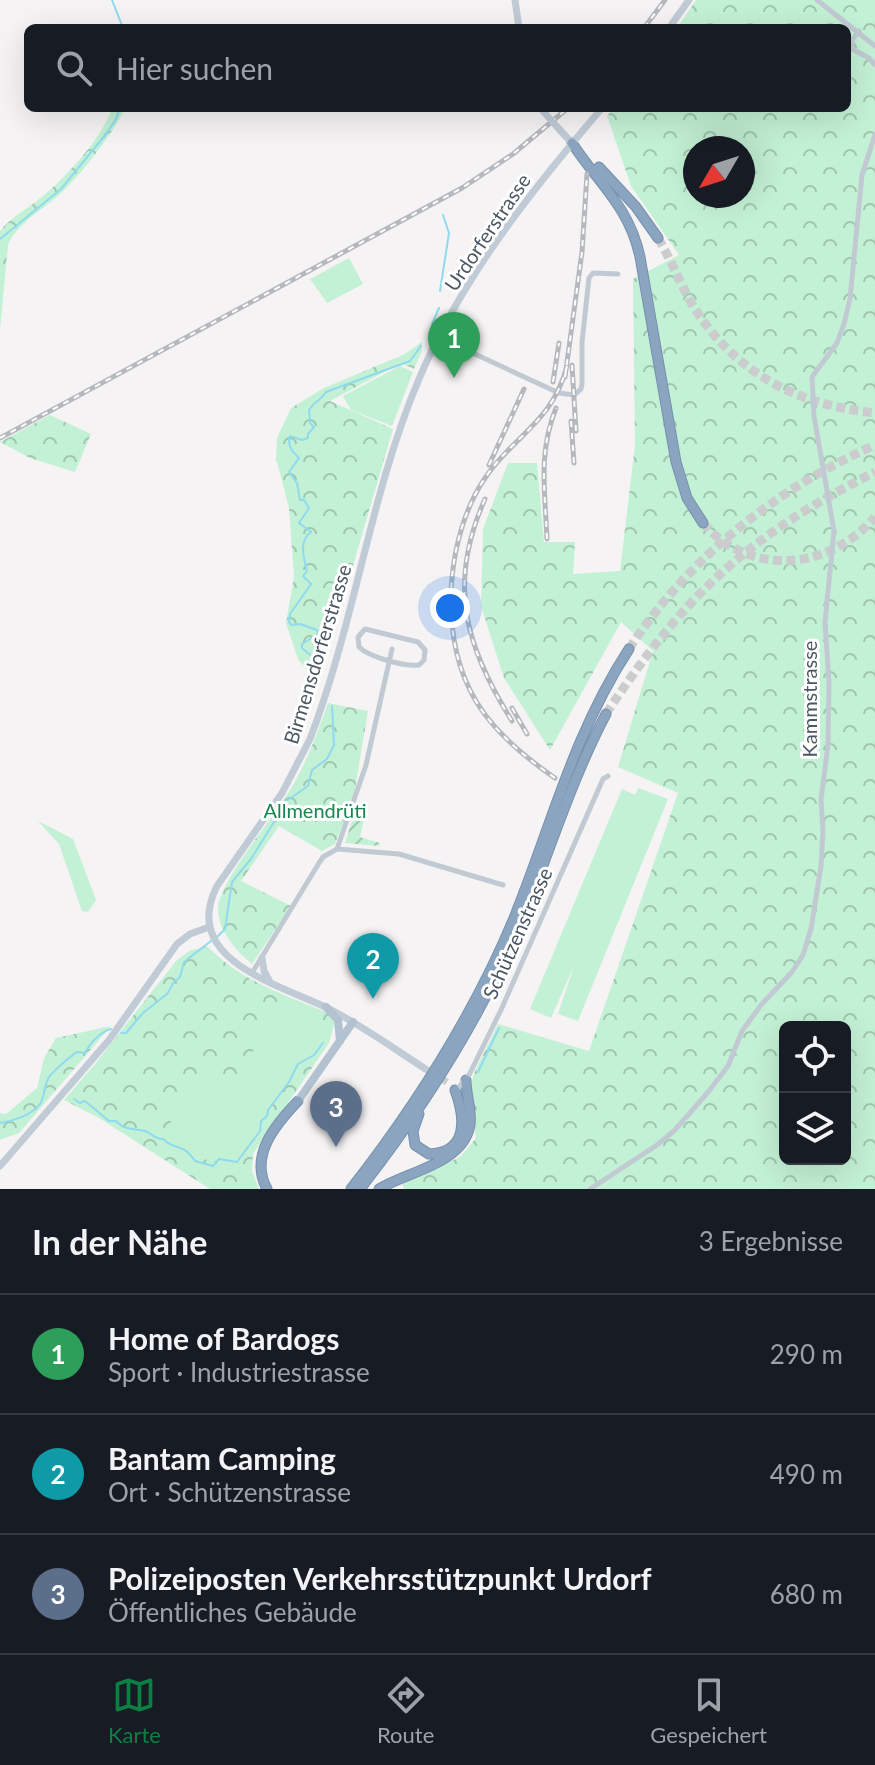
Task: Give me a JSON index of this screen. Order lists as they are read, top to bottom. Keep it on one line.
{"streets":{"main road":["Urdorferstrasse","Birmensdorferstrasse"],"street":["Kammstrasse","Schützenstrasse"]},"crossings":[["Urdorferstrasse","Birmensdorferstrasse"]],"parks":["Allmendrüti"],"north":"bottom left","page":{"search":"Hier suchen","pins":["1","2","3"],"heading":["In der Nähe","3 Ergebnisse"],"list":[{"mark":"1","name":"Home of Bardogs","note":"Sport · Industriestrasse","value":"290 m"},{"mark":"2","name":"Bantam Camping","note":"Ort · Schützenstrasse","value":"490 m"},{"mark":"3","name":"Polizeiposten Verkehrsstützpunkt Urdorf","note":"Öffentliches Gebäude","value":"680 m"}],"nav":["Karte","Route","Gespeichert"]}}
